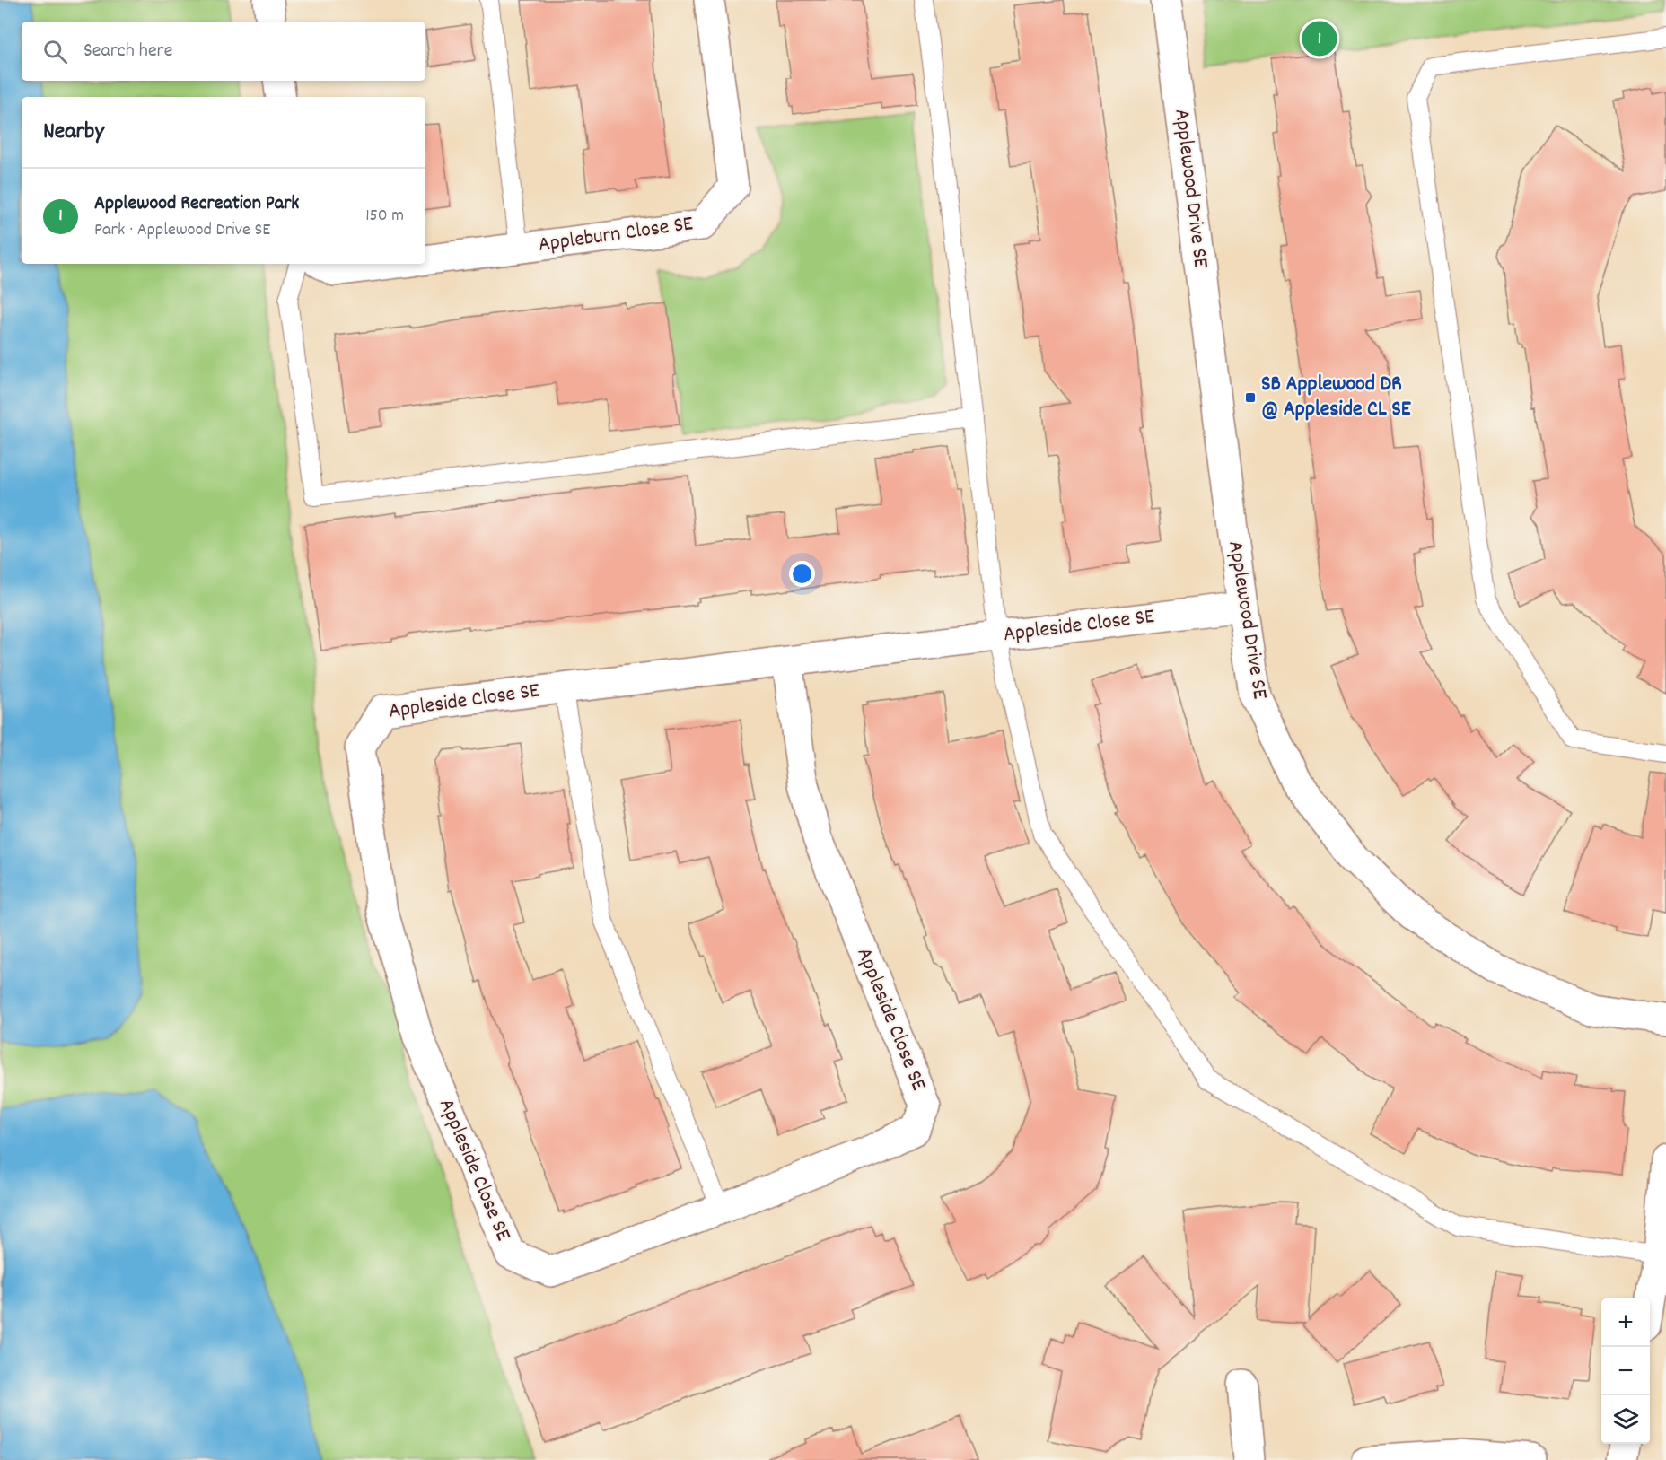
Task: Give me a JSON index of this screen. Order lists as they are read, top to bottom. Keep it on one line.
{"streets":{"street":["Applewood Drive SE","Appleburn Close SE","Appleside Close SE"]},"crossings":[["Applewood Drive SE","Appleside Close SE"]],"places":{"transit":["SB Applewood DR @ Appleside CL SE"]},"page":{"pins":"1","search":"Search here","heading":"Nearby","list":[{"mark":"1","name":"Applewood Recreation Park","note":"Park · Applewood Drive SE","value":"150 m"}],"map_buttons":["+","−"]}}
